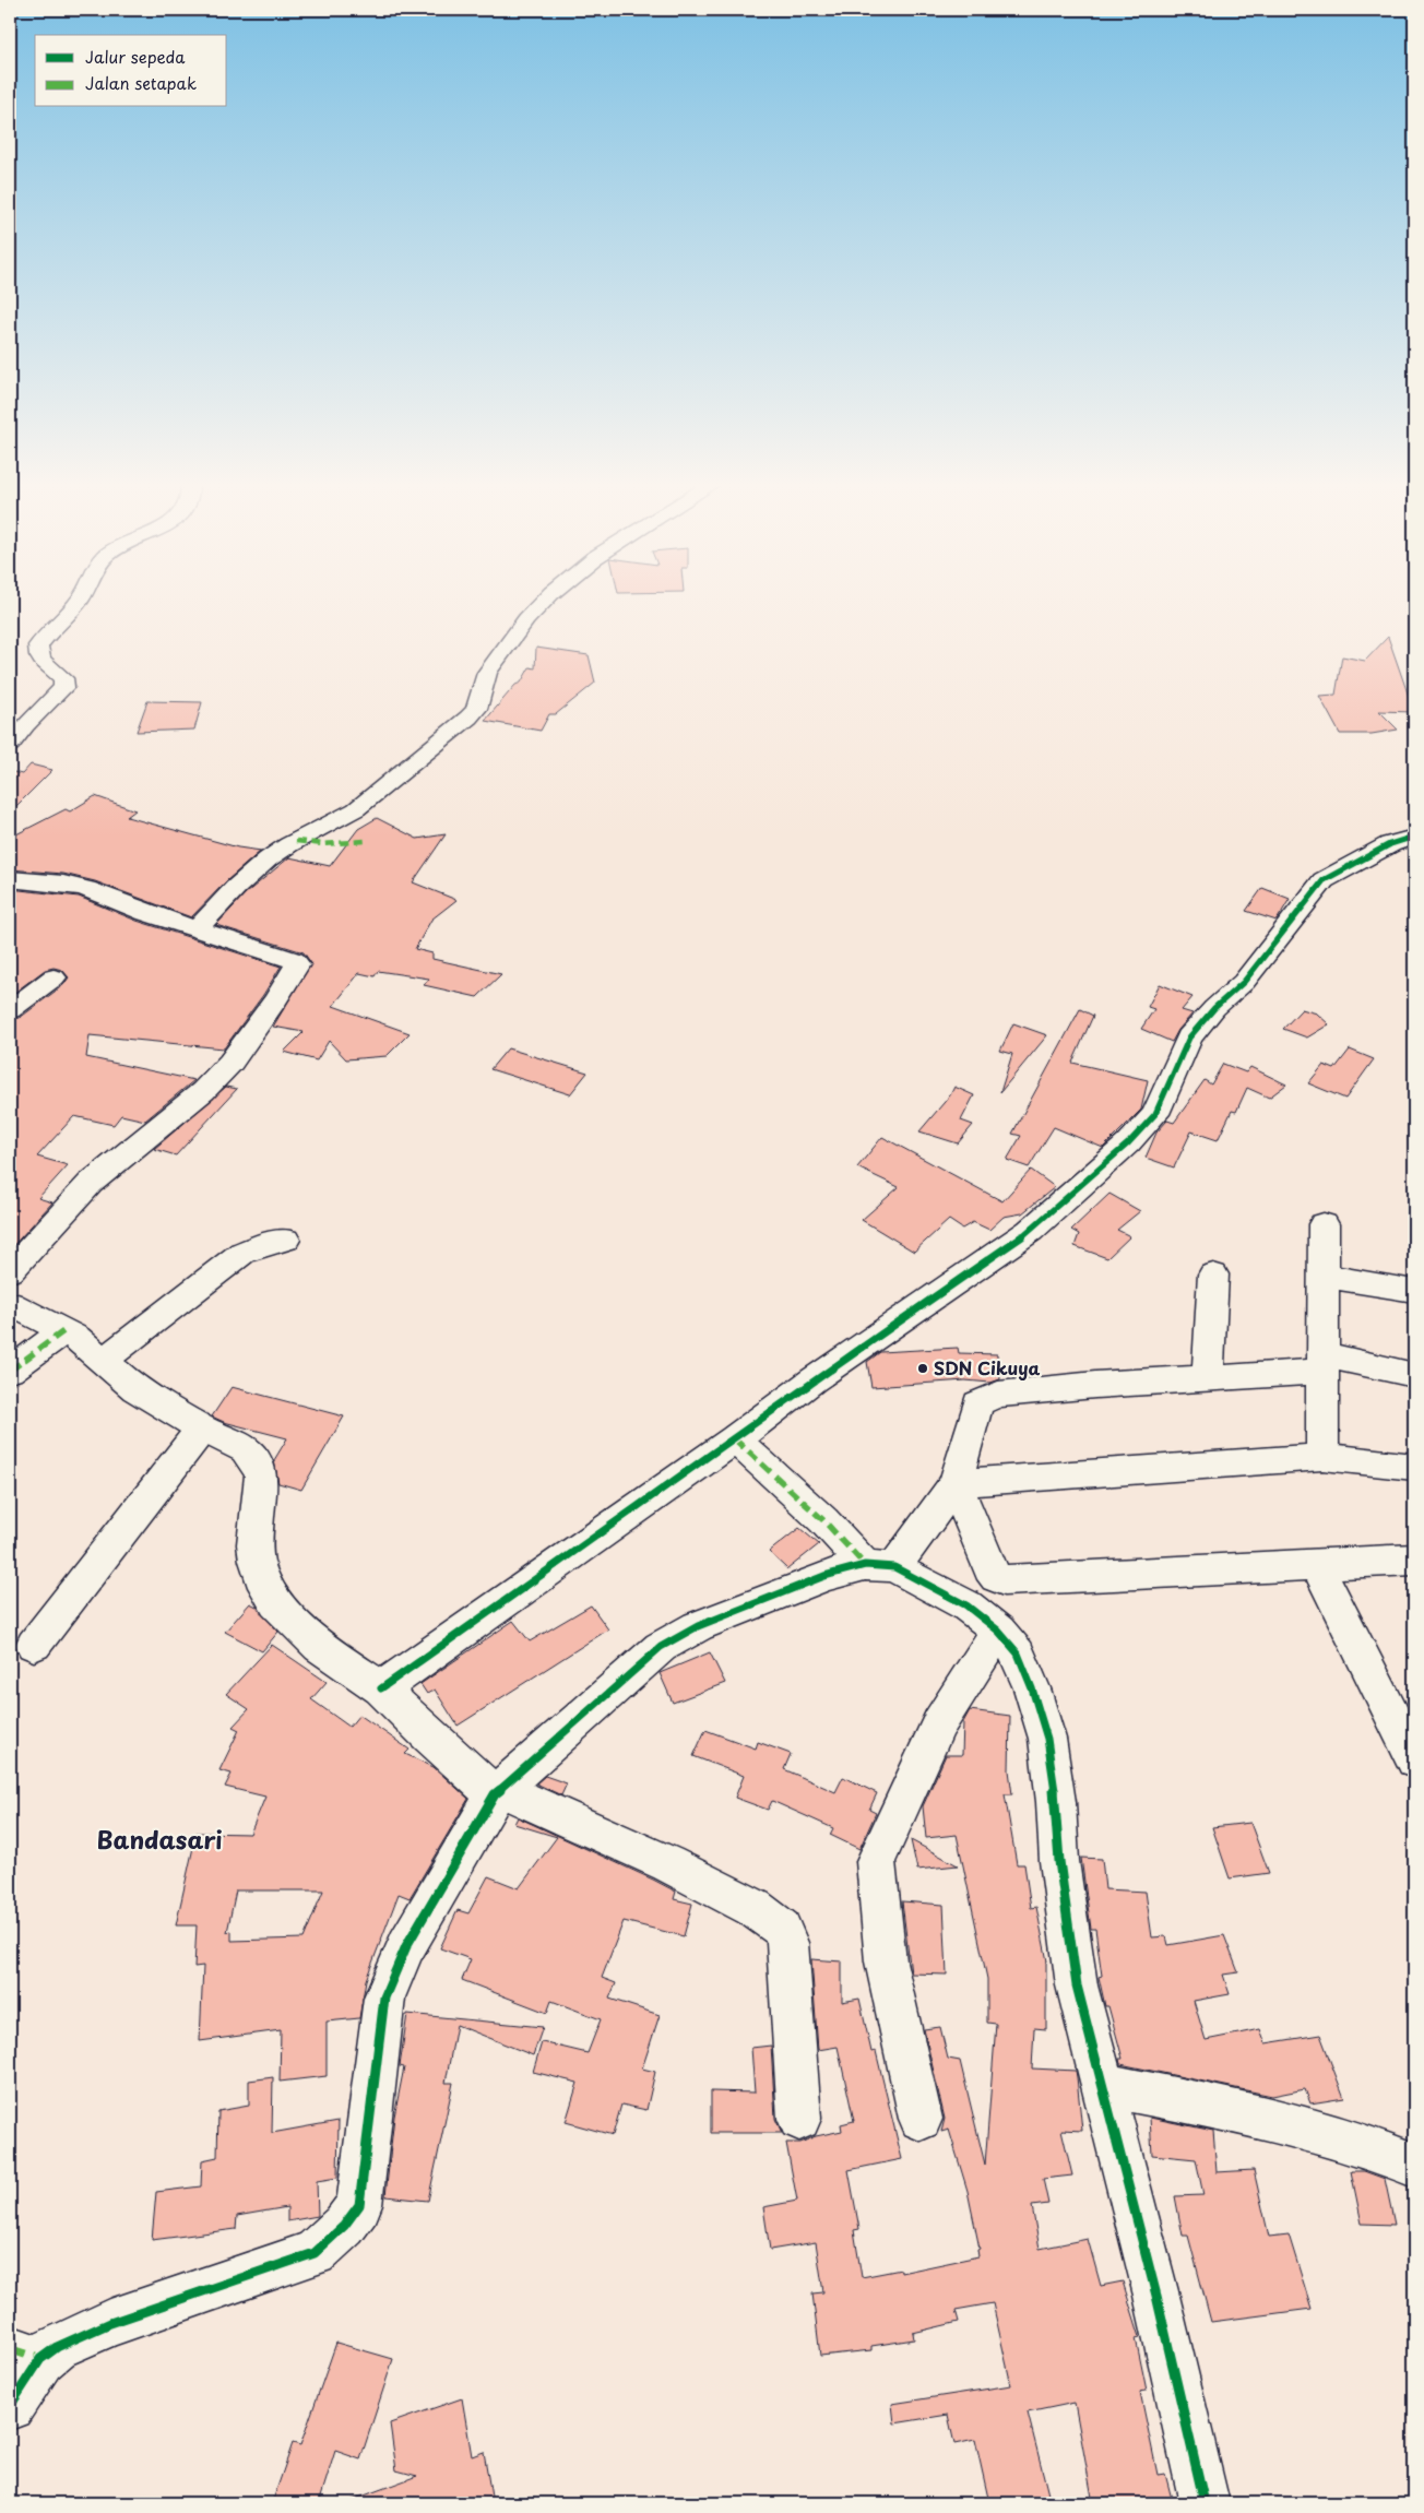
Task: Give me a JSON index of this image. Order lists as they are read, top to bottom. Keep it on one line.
{"districts":["Bandasari"],"places":["SDN Cikuya"],"legend":["Jalur sepeda","Jalan setapak"]}
